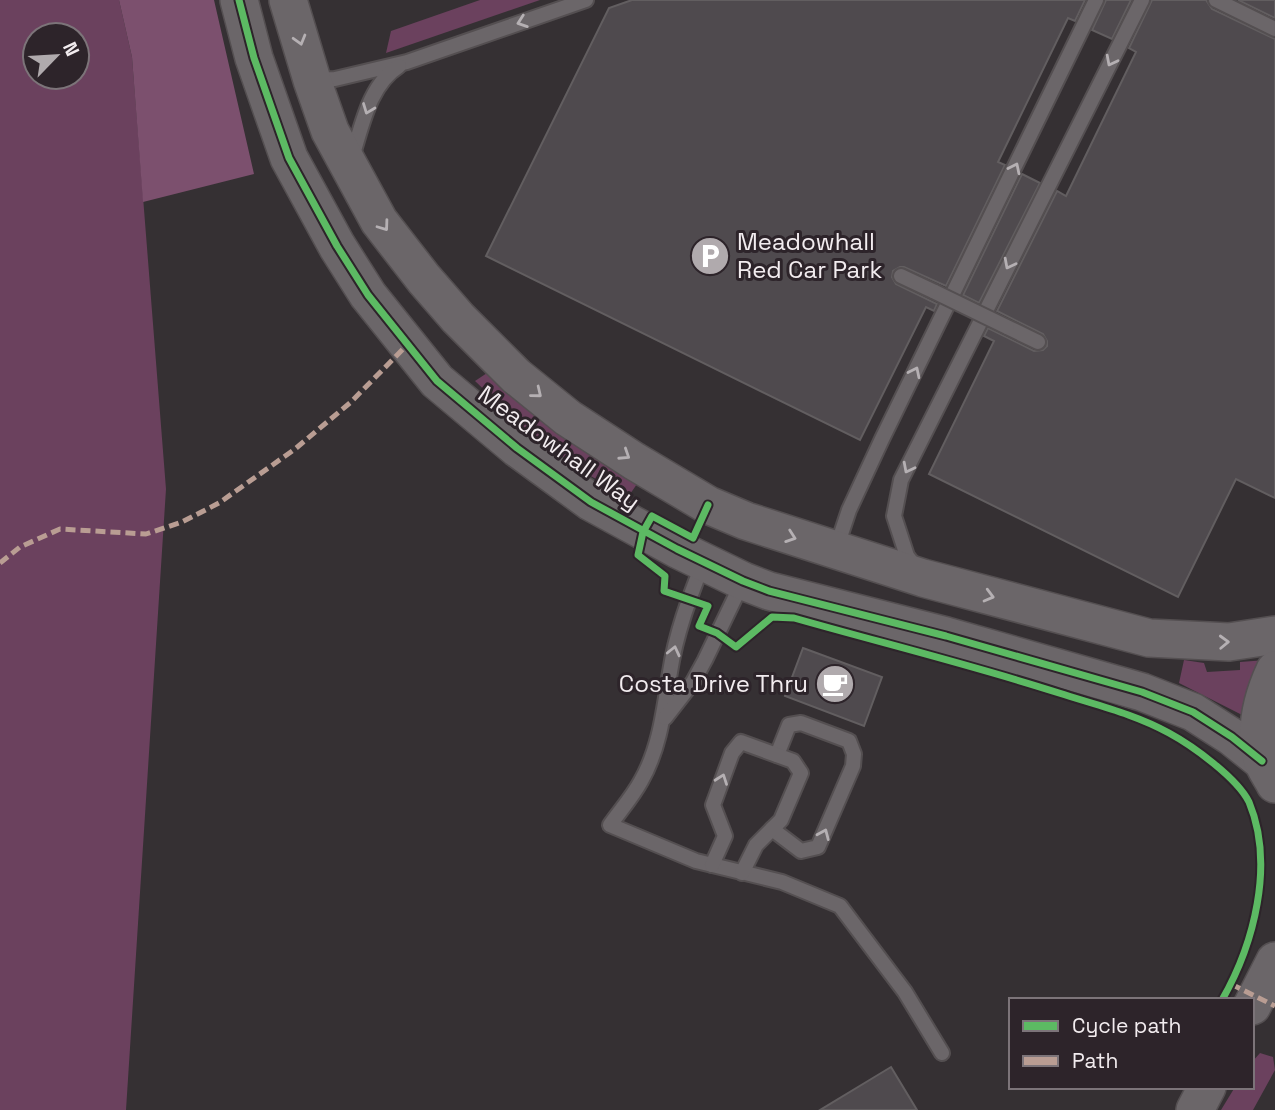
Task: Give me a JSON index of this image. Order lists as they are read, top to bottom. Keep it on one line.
{"streets":{"street":["Meadowhall Way"]},"places":{"parking":["Meadowhall Red Car Park"],"cafe":["Costa Drive Thru"]},"legend":["Cycle path","Path"],"north":"top right"}
